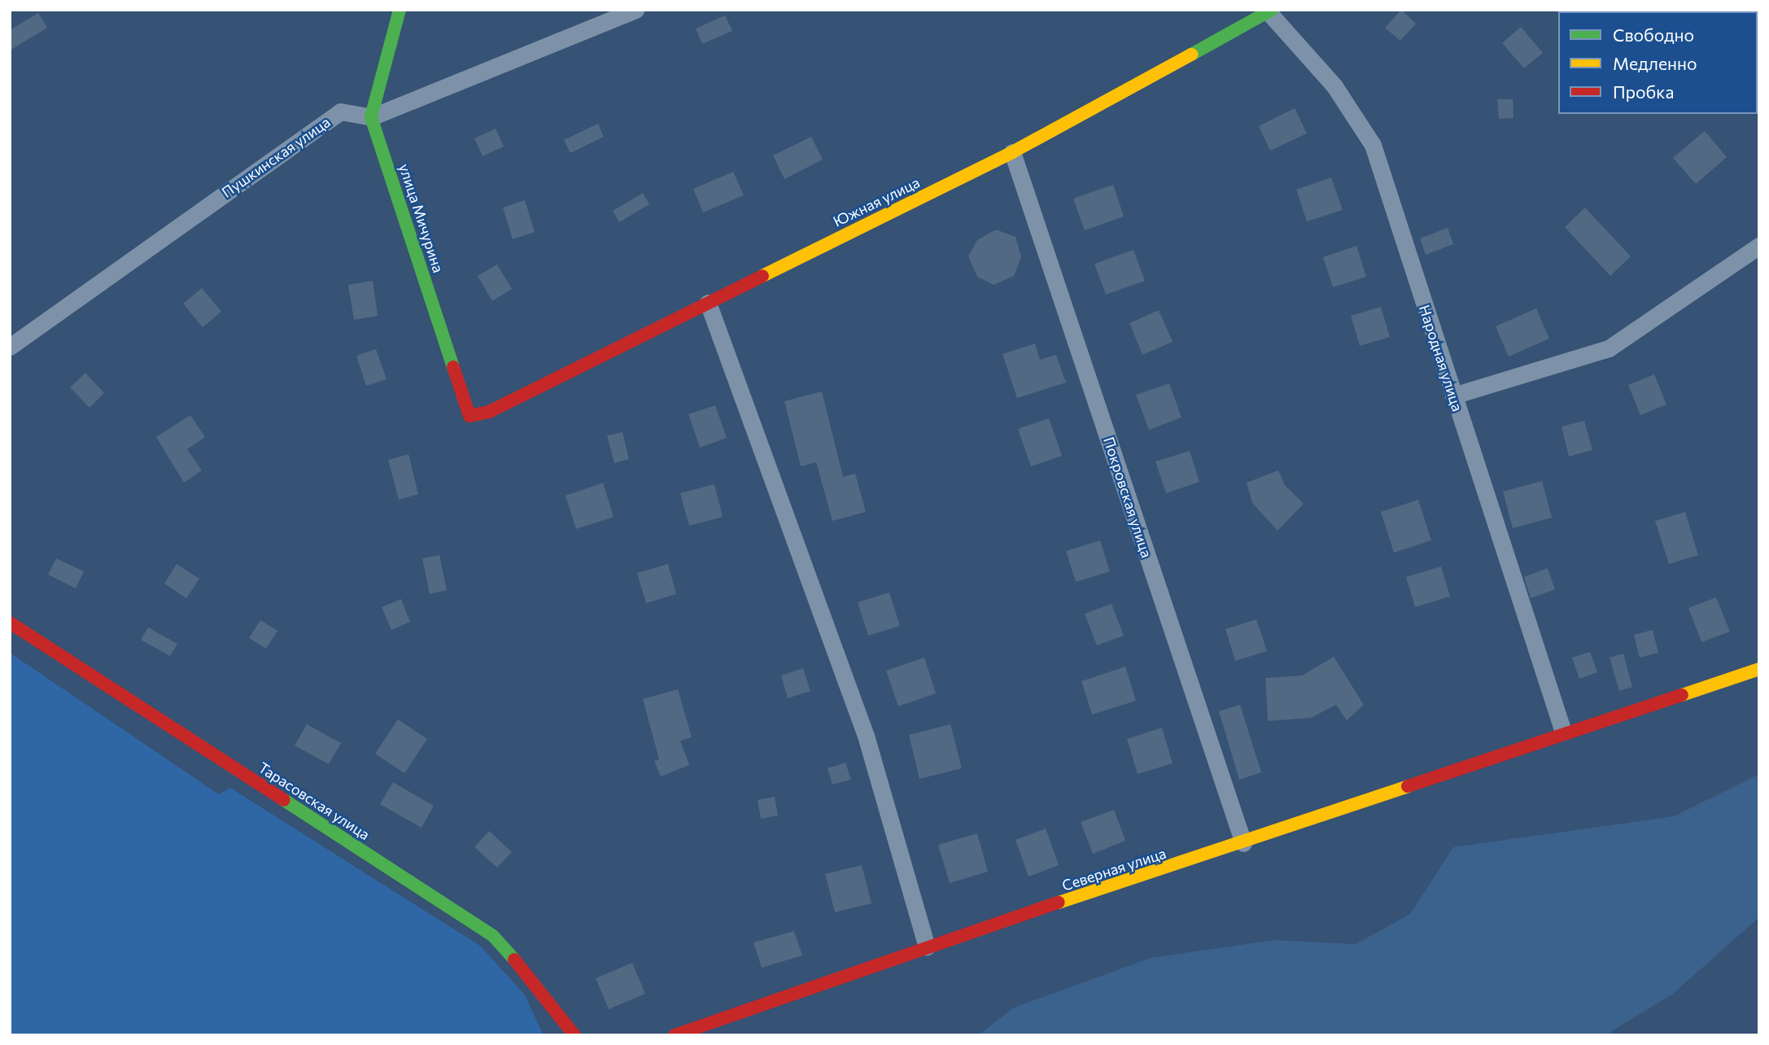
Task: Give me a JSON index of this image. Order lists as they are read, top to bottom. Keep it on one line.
{"streets":{"street":["Пушкинская улица","Южная улица","улица Мичурина","Народная улица","Покровская улица","Тарасовская улица","Северная улица"]},"crossings":[["Пушкинская улица","улица Мичурина"],["Южная улица","улица Мичурина"],["Южная улица","Народная улица"],["Южная улица","Покровская улица"],["Народная улица","Северная улица"],["Покровская улица","Северная улица"]],"legend":["Свободно","Медленно","Пробка"]}
